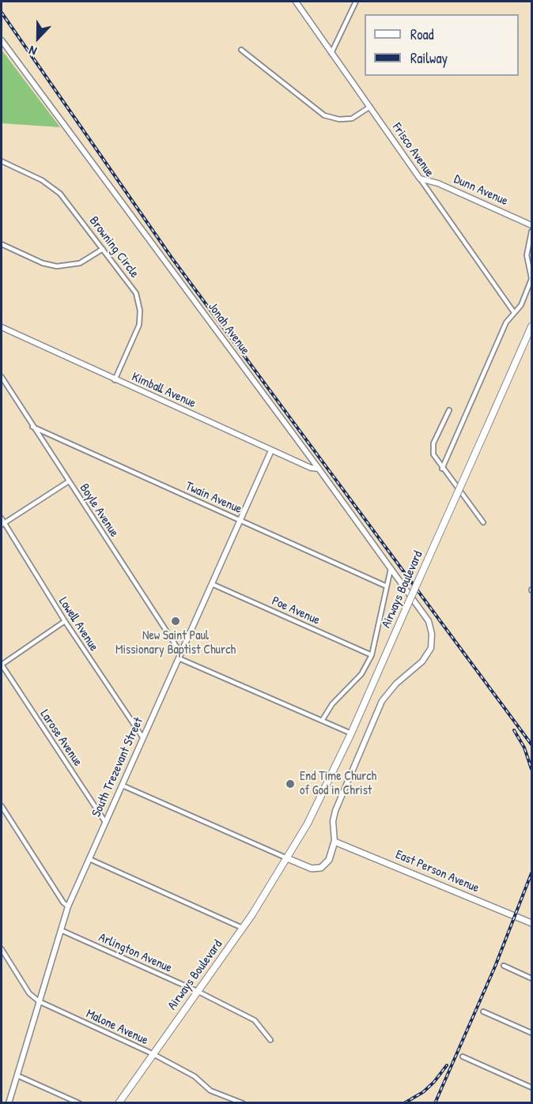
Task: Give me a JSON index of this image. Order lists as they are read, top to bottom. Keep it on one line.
{"streets":{"main road":["Airways Boulevard","East Person Avenue"],"street":["Frisco Avenue","Dunn Avenue","Browning Circle","Jonah Avenue","Kimball Avenue","Twain Avenue","Boyle Avenue","Poe Avenue","Lowell Avenue","Larose Avenue","South Trezevant Street","Arlington Avenue","Malone Avenue"]},"crossings":[["Frisco Avenue","Dunn Avenue"],["Browning Circle","Kimball Avenue"],["Jonah Avenue","Kimball Avenue"],["Jonah Avenue","Airways Boulevard"],["Jonah Avenue","East Person Avenue"],["Kimball Avenue","South Trezevant Street"],["Twain Avenue","Boyle Avenue"],["Twain Avenue","Airways Boulevard"],["Twain Avenue","South Trezevant Street"],["Boyle Avenue","South Trezevant Street"],["Airways Boulevard","Poe Avenue"],["Airways Boulevard","Arlington Avenue"],["Airways Boulevard","Malone Avenue"],["Poe Avenue","South Trezevant Street"],["Lowell Avenue","South Trezevant Street"],["Larose Avenue","South Trezevant Street"],["South Trezevant Street","Arlington Avenue"],["South Trezevant Street","Malone Avenue"]],"places":["New Saint Paul Missionary Baptist Church","End Time Church of God in Christ"],"legend":["Road","Railway"],"north":"bottom"}
